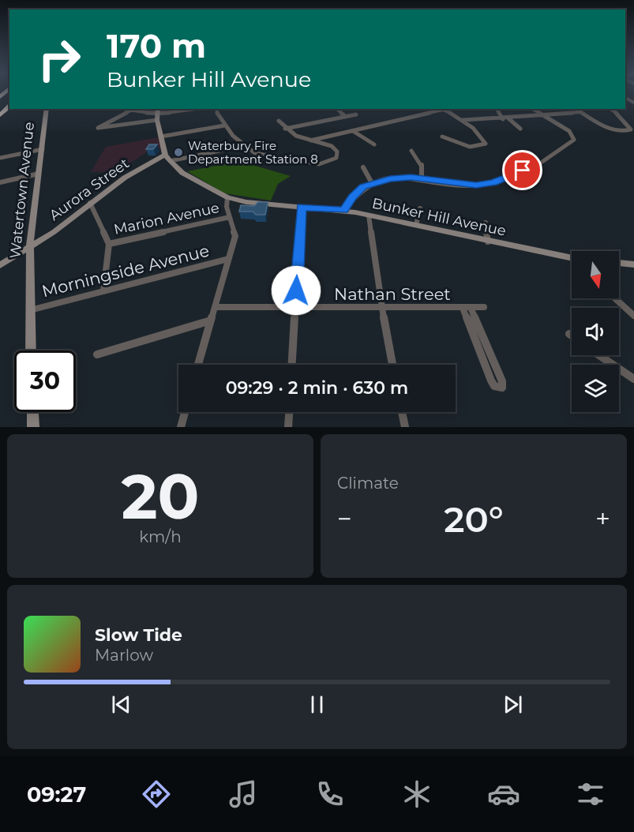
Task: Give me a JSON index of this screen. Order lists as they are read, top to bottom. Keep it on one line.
{"streets":{"main road":["Aurora Street","Watertown Avenue","Bunker Hill Avenue"],"street":["Marion Avenue","Morningside Avenue","Nathan Street"]},"crossings":[["Aurora Street","Watertown Avenue"],["Aurora Street","Bunker Hill Avenue"],["Watertown Avenue","Morningside Avenue"]],"places":["Waterbury Fire Department Station 8"],"north":"bottom","page":{"turn":["170 m","Bunker Hill Avenue"],"limit":"30","trip":"09:29 · 2 min · 630 m","tile":[["20","km/h"],"Climate"],"heat":["−","20°","+"],"song":["Slow Tide","Marlow"],"tabs":"09:27"}}
